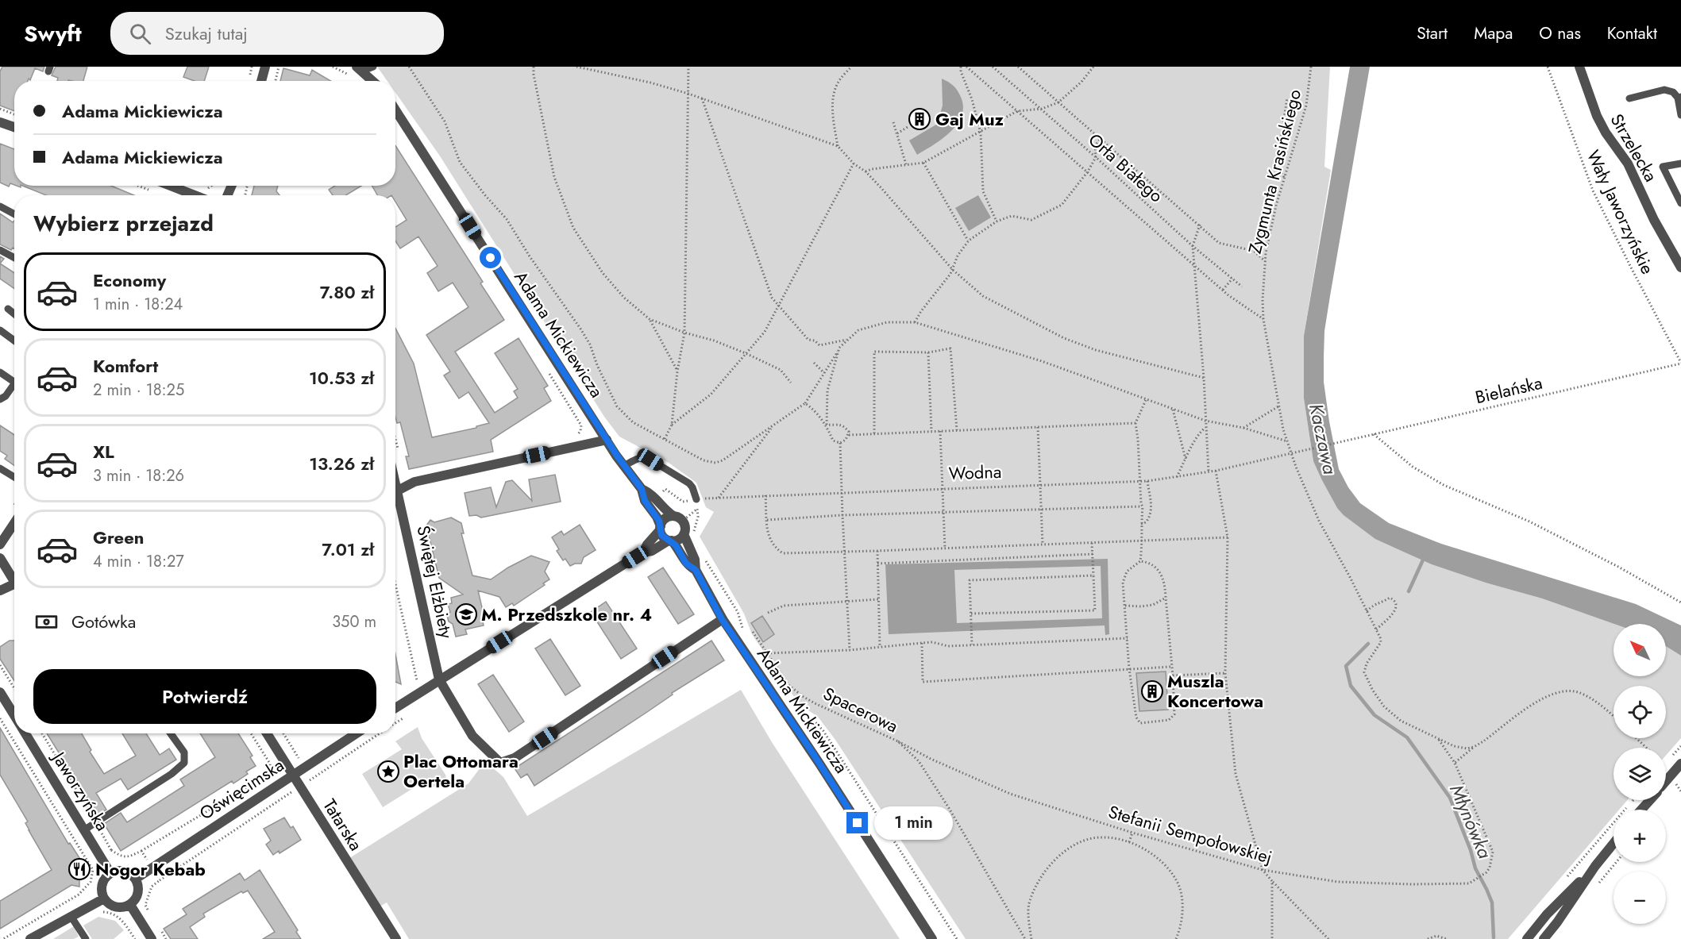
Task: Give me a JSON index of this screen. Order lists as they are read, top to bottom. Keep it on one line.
{"streets":{"street":["Strzelecka","Adama Mickiewicza","Świętej Elżbiety","Oświęcimska","Jaworzyńska","Tatarska"],"path":["Orła Białego","Zygmunta Krasińskiego","Wały Jaworzyńskie","Bielańska","Wodna","Spacerowa","Stefanii Sempołowskiej"]},"crossings":[["Zygmunta Krasińskiego","Wodna"],["Wały Jaworzyńskie","Bielańska"],["Adama Mickiewicza","Świętej Elżbiety"],["Bielańska","Wodna"],["Spacerowa","Stefanii Sempołowskiej"],["Oświęcimska","Jaworzyńska"],["Oświęcimska","Tatarska"]],"water":["Kaczawa","Młynówka"],"places":{"building":["Gaj Muz","Muszla Koncertowa"],"school or university":["M. Przedszkole nr. 4"],"place":["Plac Ottomara Oertela"],"restaurant":["Nogor Kebab"]},"north":"top left","page":{"header":"Swyft","search":"Szukaj tutaj","nav":["Start","Mapa","O nas","Kontakt"],"banner":["Adama Mickiewicza","Adama Mickiewicza"],"heading":"Wybierz przejazd","list":[{"name":"Economy","note":"1 min · 18:24","value":"7.80 zł"},{"name":"Komfort","note":"2 min · 18:25","value":"10.53 zł"},{"name":"XL","note":"3 min · 18:26","value":"13.26 zł"},{"name":"Green","note":"4 min · 18:27","value":"7.01 zł"}],"pay":["Gotówka","350 m"],"map_buttons":["+","−"],"buttons":"Potwierdź","bubble":"1 min"}}
